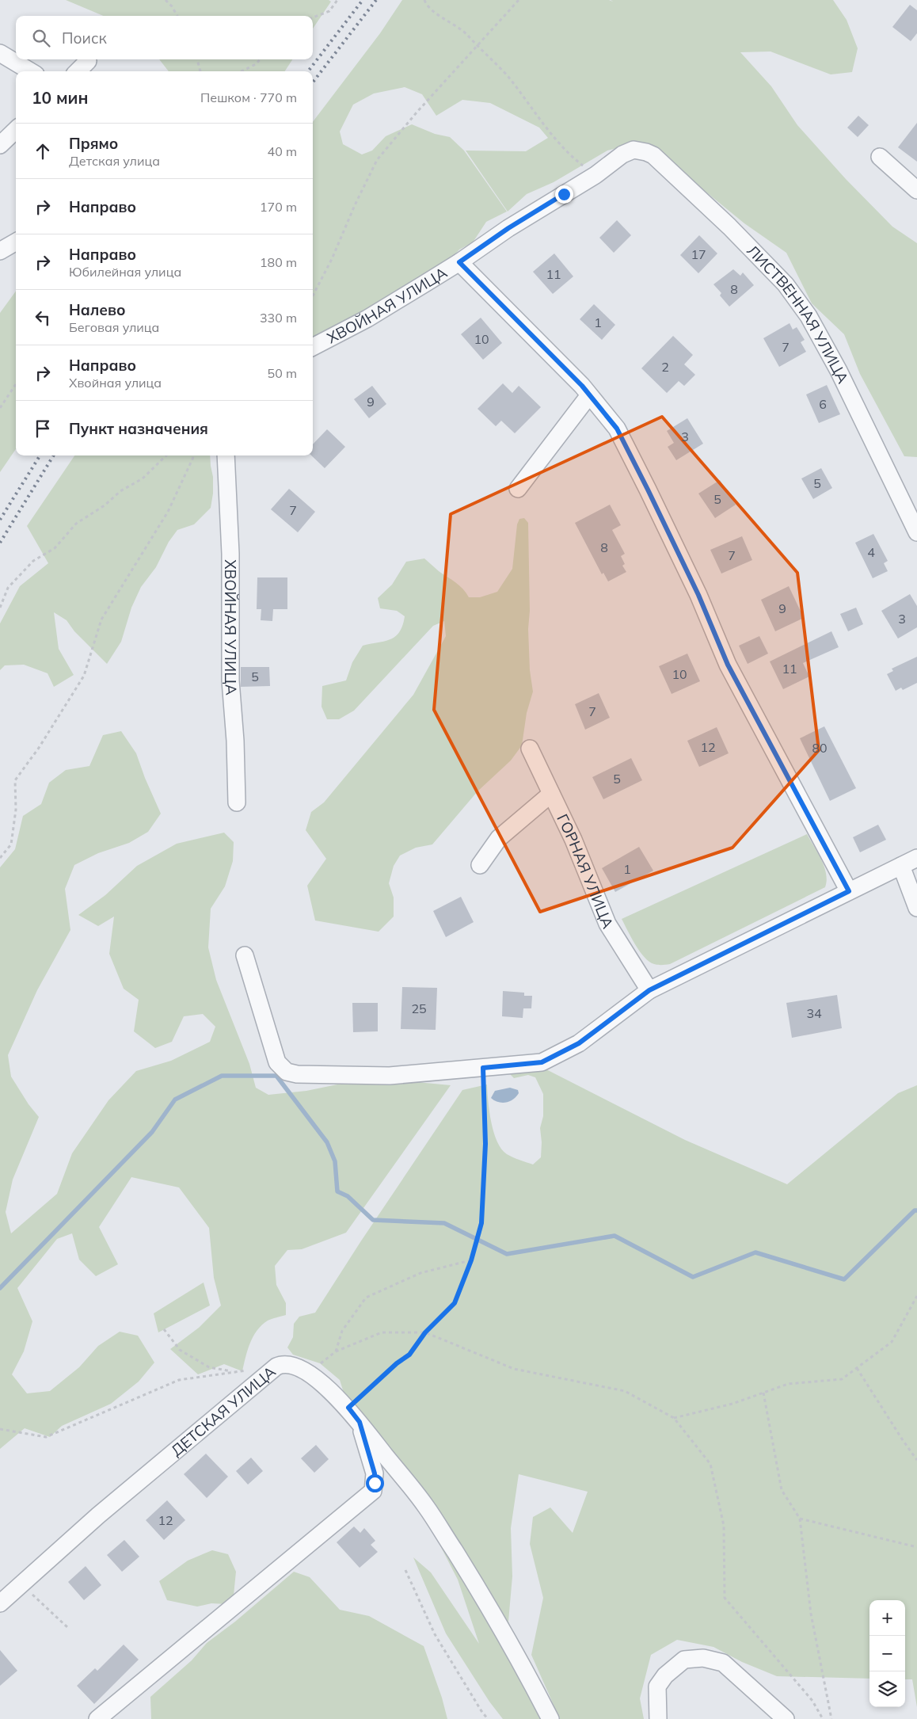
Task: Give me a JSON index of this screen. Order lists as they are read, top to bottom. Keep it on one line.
{"streets":{"street":["ХВОЙНАЯ УЛИЦА","ЛИСТВЕННАЯ УЛИЦА","ГОРНАЯ УЛИЦА","ДЕТСКАЯ УЛИЦА"]},"crossings":[["ХВОЙНАЯ УЛИЦА","ЛИСТВЕННАЯ УЛИЦА"]],"house_numbers":["17","11","8","1","10","7","2","9","6","3","5","5","7","8","4","7","9","3","11","10","5","7","12","80","5","1","25","34","12"],"page":{"search":"Поиск","heading":["10 мин","Пешком · 770 m"],"list":[["Прямо","Детская улица","40 m"],["Направо","170 m"],["Направо","Юбилейная улица","180 m"],["Налево","Беговая улица","330 m"],["Направо","Хвойная улица","50 m"],"Пункт назначения"],"map_buttons":["+","−"]}}
